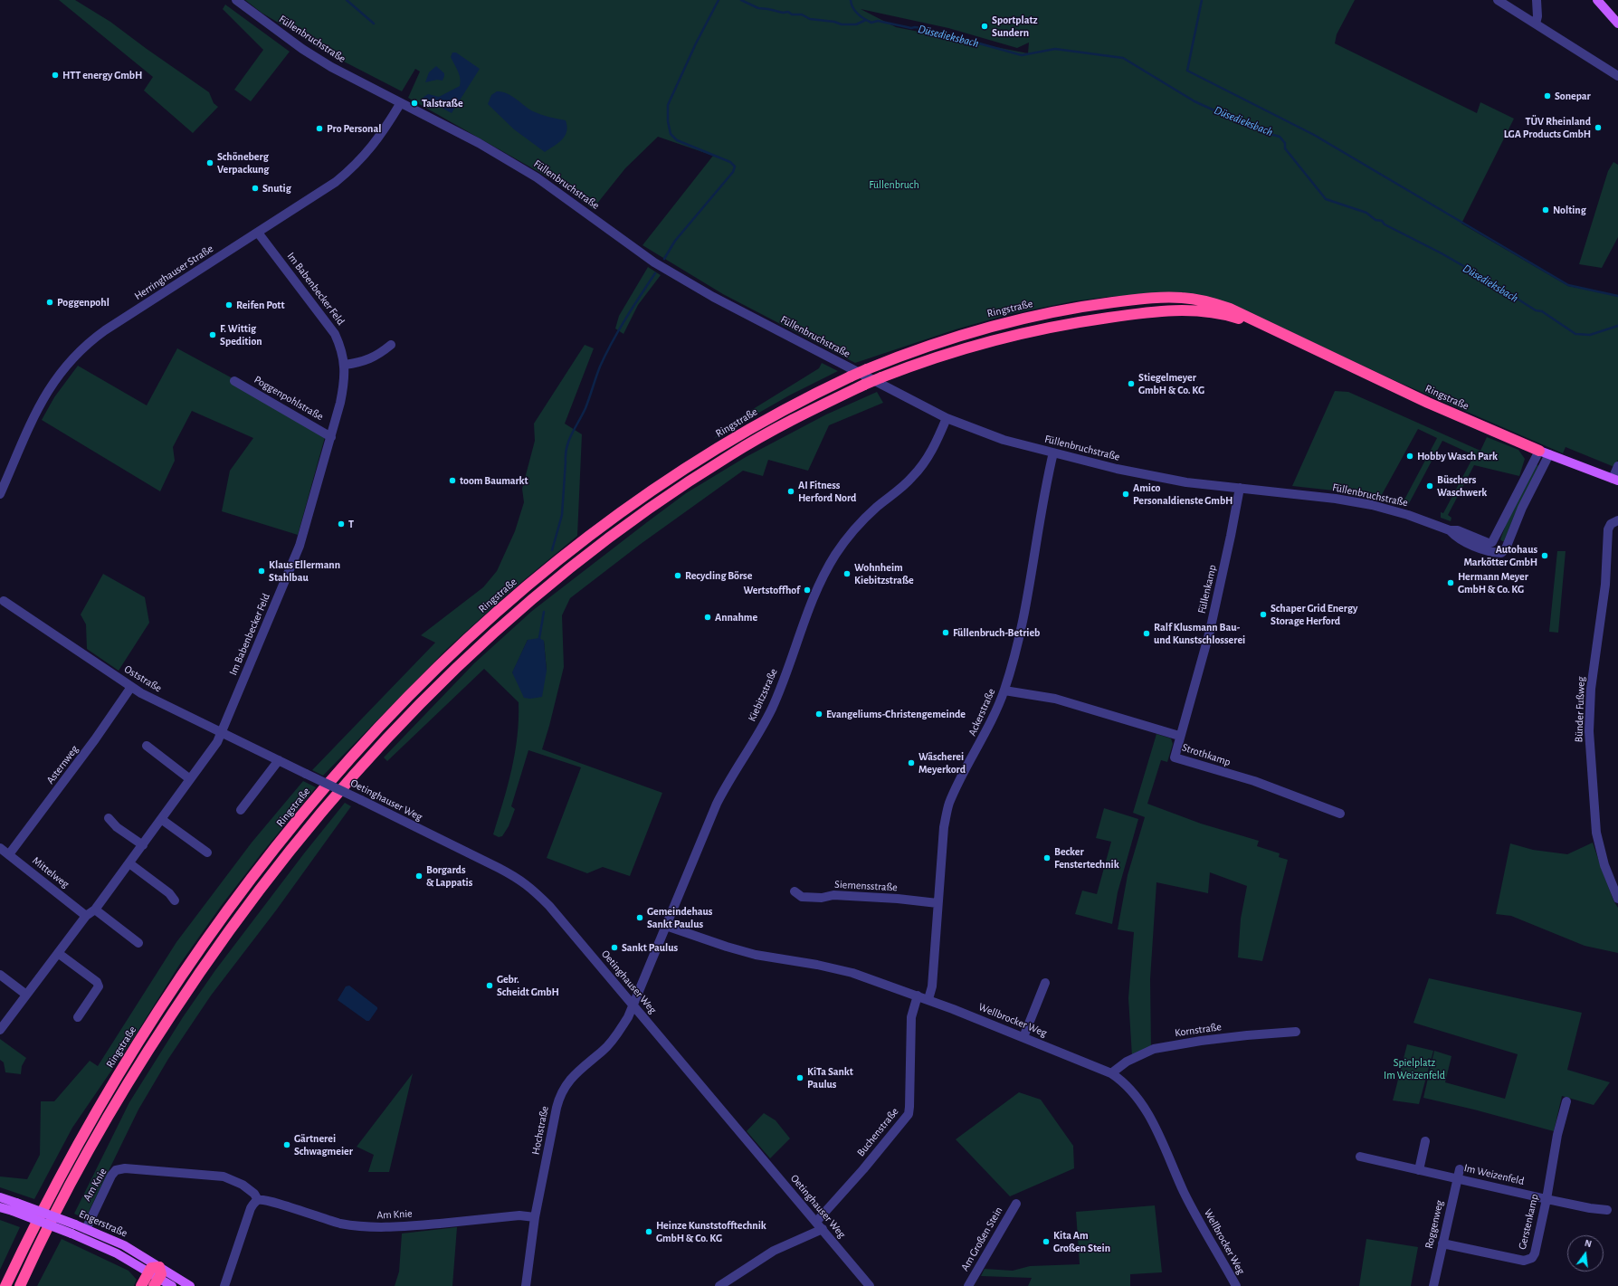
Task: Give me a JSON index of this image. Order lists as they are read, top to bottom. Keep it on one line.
{"streets":{"highway":["Ringstraße"],"main road":["Engerstraße"],"street":["Füllenbruchstraße","Herringhauser Straße","Im Babenbecker Feld","Poggenpohlstraße","Füllenkamp","Oststraße","Kiebitzstraße","Bünder Fußweg","Ackerstraße","Strothkamp","Asternweg","Oetinghauser Weg","Mittelweg","Siemensstraße","Wellbrocker Weg","Kornstraße","Hochstraße","Buchenstraße","Im Weizenfeld","Am Knie","Gerstenkamp","Roggenweg","Am Großen Stein"]},"crossings":[["Füllenbruchstraße","Herringhauser Straße"],["Füllenbruchstraße","Füllenkamp"],["Füllenbruchstraße","Kiebitzstraße"],["Füllenbruchstraße","Ackerstraße"],["Herringhauser Straße","Im Babenbecker Feld"],["Im Babenbecker Feld","Poggenpohlstraße"],["Im Babenbecker Feld","Oststraße"],["Im Babenbecker Feld","Mittelweg"],["Füllenkamp","Strothkamp"],["Oststraße","Asternweg"],["Oststraße","Oetinghauser Weg"],["Kiebitzstraße","Oetinghauser Weg"],["Kiebitzstraße","Wellbrocker Weg"],["Kiebitzstraße","Hochstraße"],["Ackerstraße","Strothkamp"],["Ackerstraße","Siemensstraße"],["Ackerstraße","Wellbrocker Weg"],["Asternweg","Mittelweg"],["Oetinghauser Weg","Hochstraße"],["Oetinghauser Weg","Buchenstraße"],["Wellbrocker Weg","Kornstraße"],["Wellbrocker Weg","Buchenstraße"],["Hochstraße","Am Knie"],["Im Weizenfeld","Gerstenkamp"],["Im Weizenfeld","Roggenweg"],["Am Knie","Engerstraße"],["Gerstenkamp","Roggenweg"]],"water":["Düsedieksbach"],"parks":["Füllenbruch","Spielplatz Im Weizenfeld"],"places":["Sportplatz Sundern","HTT energy GmbH","Sonepar","Talstraße","TÜV Rheinland LGA Products GmbH","Pro Personal","Schöneberg Verpackung","Snutig","Nolting","Poggenpohl","Reifen Pott","F. Wittig Spedition","Stiegelmeyer GmbH & Co. KG","Hobby Wasch Park","toom Baumarkt","Büschers Waschwerk","AI Fitness Herford Nord","Amico Personaldienste GmbH","T","Autohaus Markötter GmbH","Klaus Ellermann Stahlbau","Wohnheim Kiebitzstraße","Recycling Börse","Hermann Meyer GmbH & Co. KG","Wertstoffhof","Schaper Grid Energy Storage Herford","Annahme","Füllenbruch-Betrieb","Ralf Klusmann Bau- und Kunstschlosserei","Evangeliums-Christengemeinde","Wäscherei Meyerkord","Becker Fenstertechnik","Borgards & Lappatis","Gemeindehaus Sankt Paulus","Sankt Paulus","Gebr. Scheidt GmbH","KiTa Sankt Paulus","Gärtnerei Schwagmeier","Heinze Kunststofftechnik GmbH & Co. KG","Kita Am Großen Stein"],"north":"top"}
